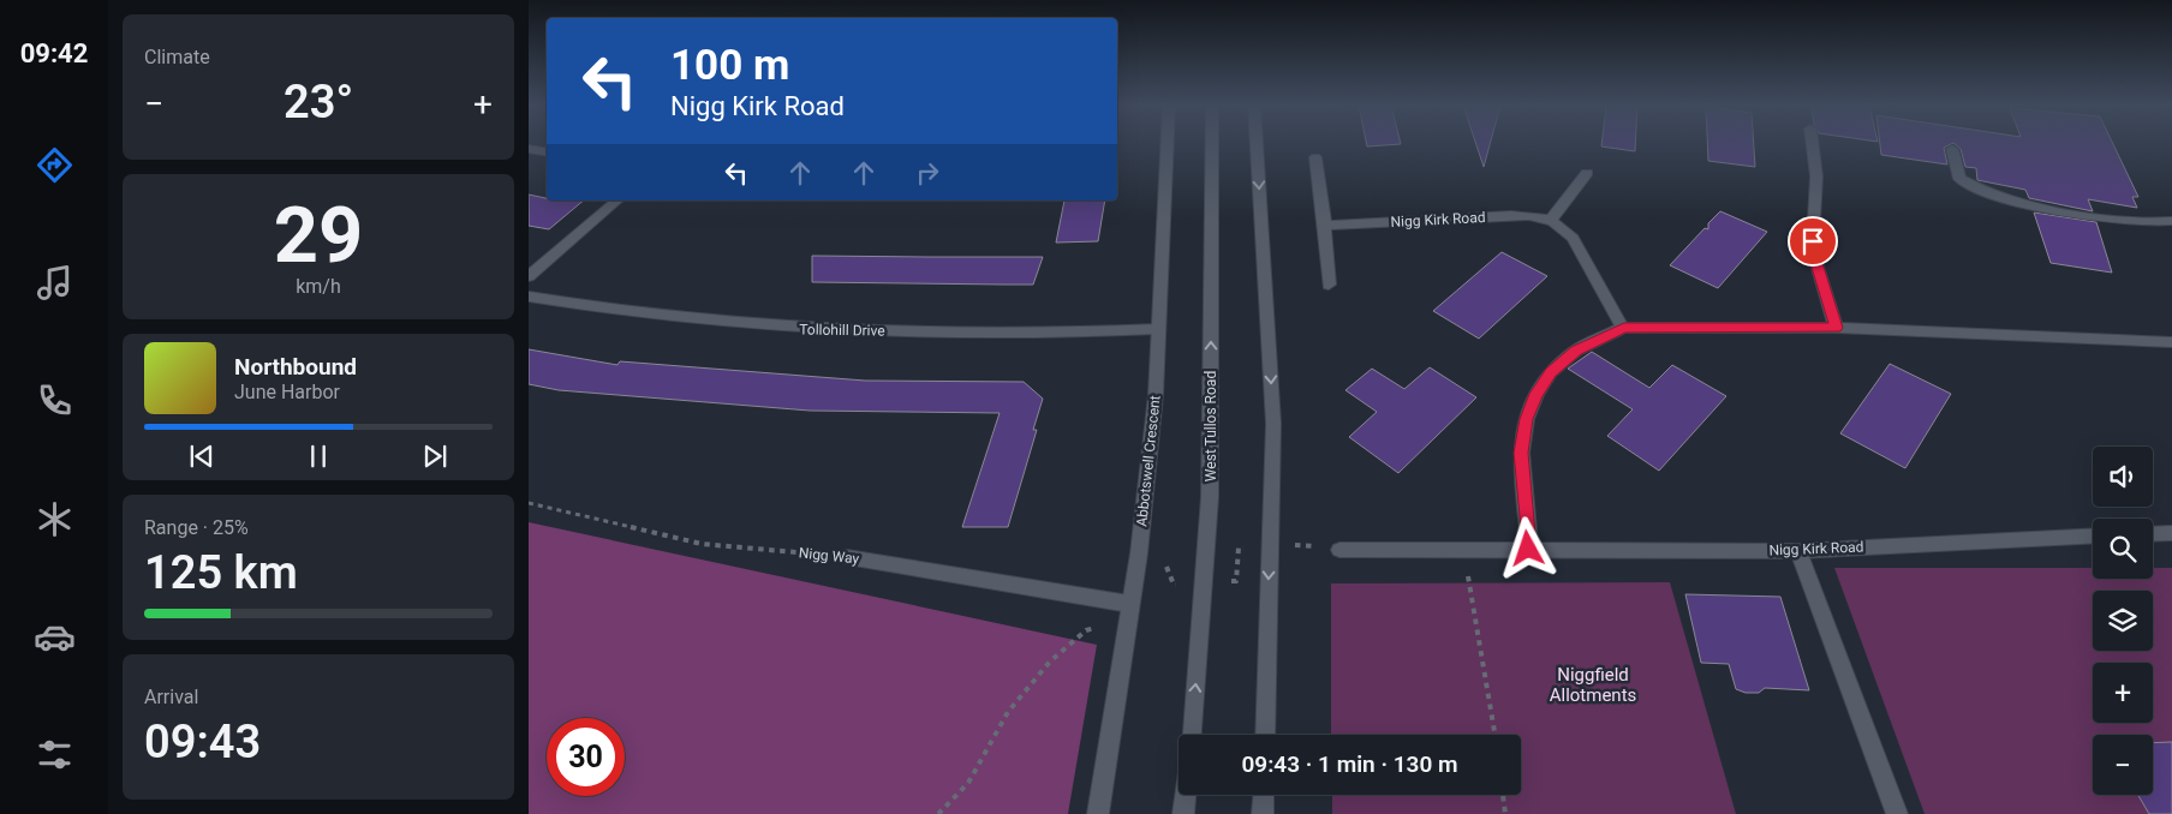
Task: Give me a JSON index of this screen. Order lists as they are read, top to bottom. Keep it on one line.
{"streets":{"street":["Nigg Kirk Road","Tollohill Drive","West Tullos Road","Abbotswell Crescent","Nigg Way"]},"crossings":[["Tollohill Drive","Abbotswell Crescent"],["Abbotswell Crescent","Nigg Way"]],"parks":["Niggfield Allotments"],"page":{"tabs":"09:42","tile":["Climate",["29","km/h"],["Range · 25%","125 km"],["Arrival","09:43"]],"turn":["100 m","Nigg Kirk Road"],"heat":["−","23°","+"],"song":["Northbound","June Harbor"],"map_buttons":["+","−"],"limit":"30","trip":"09:43 · 1 min · 130 m"}}
